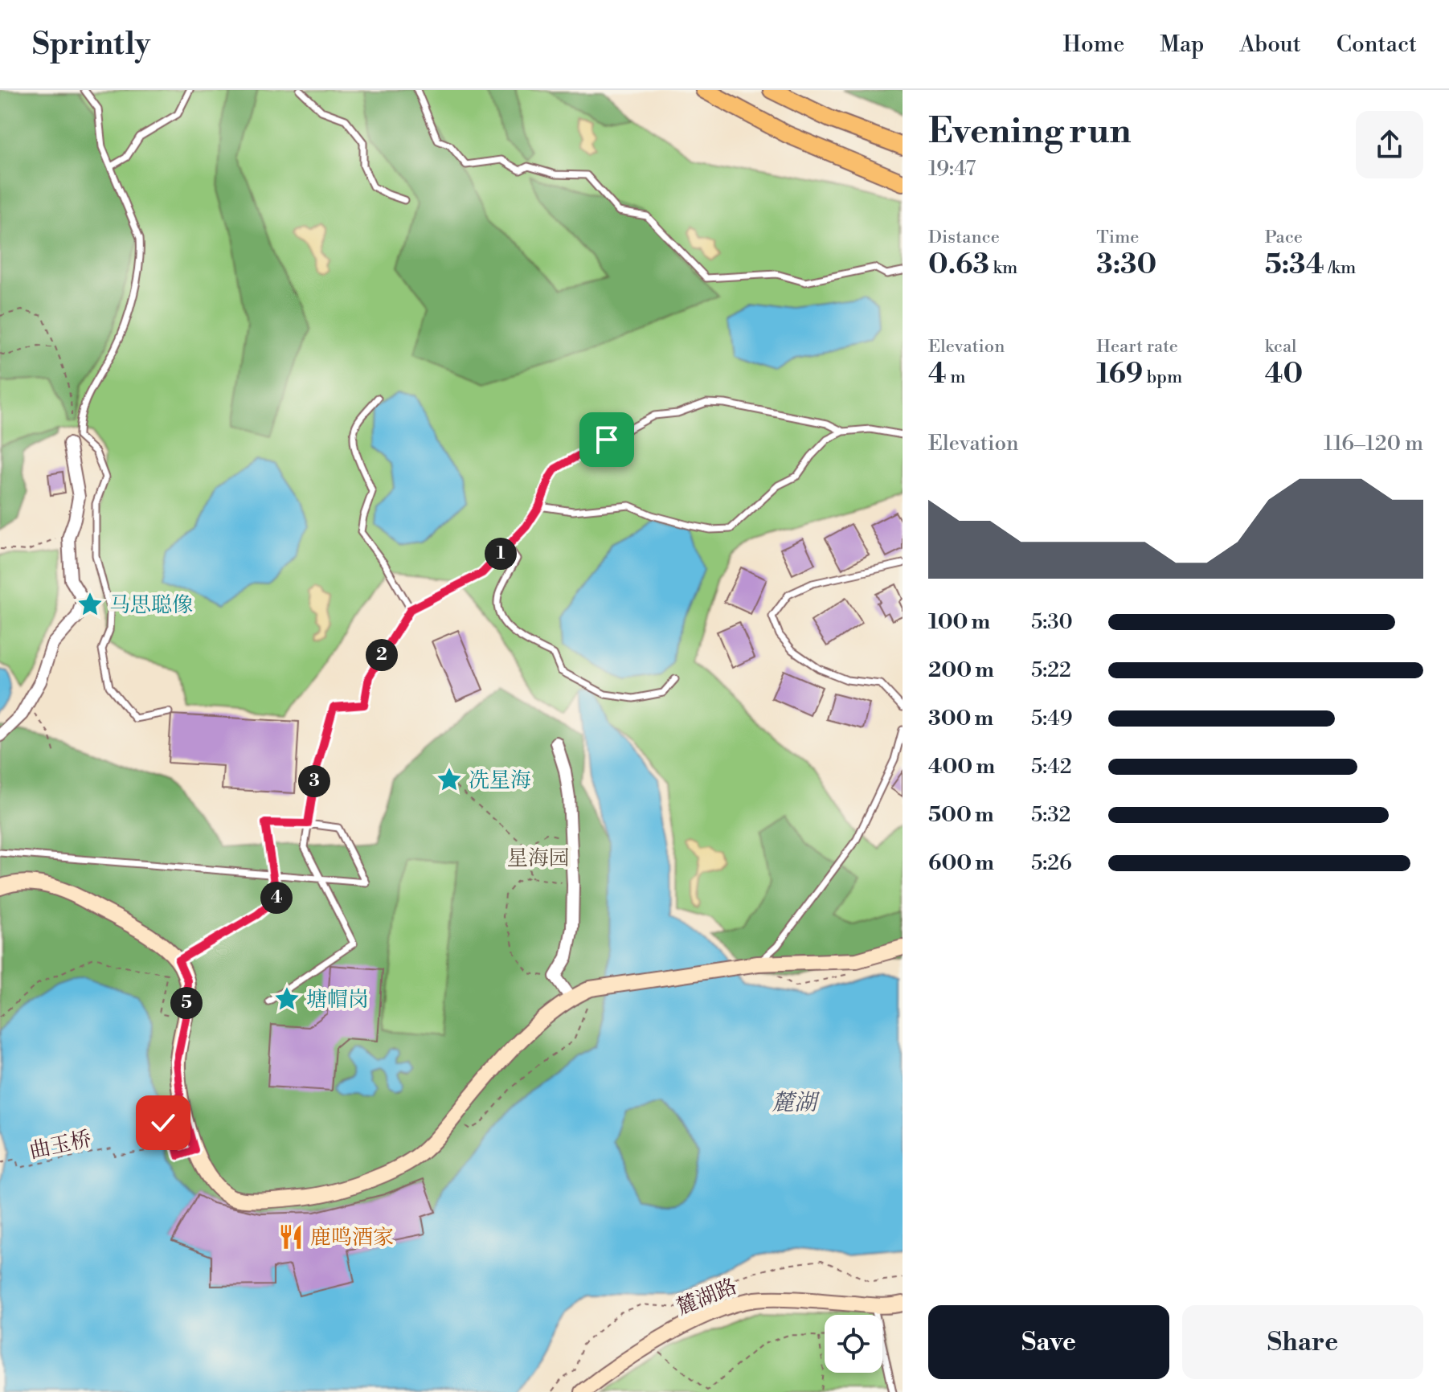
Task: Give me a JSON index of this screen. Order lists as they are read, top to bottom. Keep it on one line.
{"streets":{"street":["麓湖路"],"path":["曲玉桥"]},"water":["麓湖"],"parks":["星海园"],"places":{"place":["马思聪像","冼星海","塘帽岗"],"restaurant":["鹿鸣酒家"]},"page":{"header":"Sprintly","nav":["Home","Map","About","Contact"],"heading":["Evening run","19:47"],"stats":[["Distance","0.63 km"],["Time","3:30"],["Pace","5:34 /km"],["Elevation","4 m"],["Heart rate","169 bpm"],["kcal","40"]],"chart":["Elevation","116–120 m"],"pins":["1","2","3","4","5"],"list":[{"name":"100 m","note":"5:30"},{"name":"200 m","note":"5:22"},{"name":"300 m","note":"5:49"},{"name":"400 m","note":"5:42"},{"name":"500 m","note":"5:32"},{"name":"600 m","note":"5:26"}],"buttons":["Save","Share"]}}
